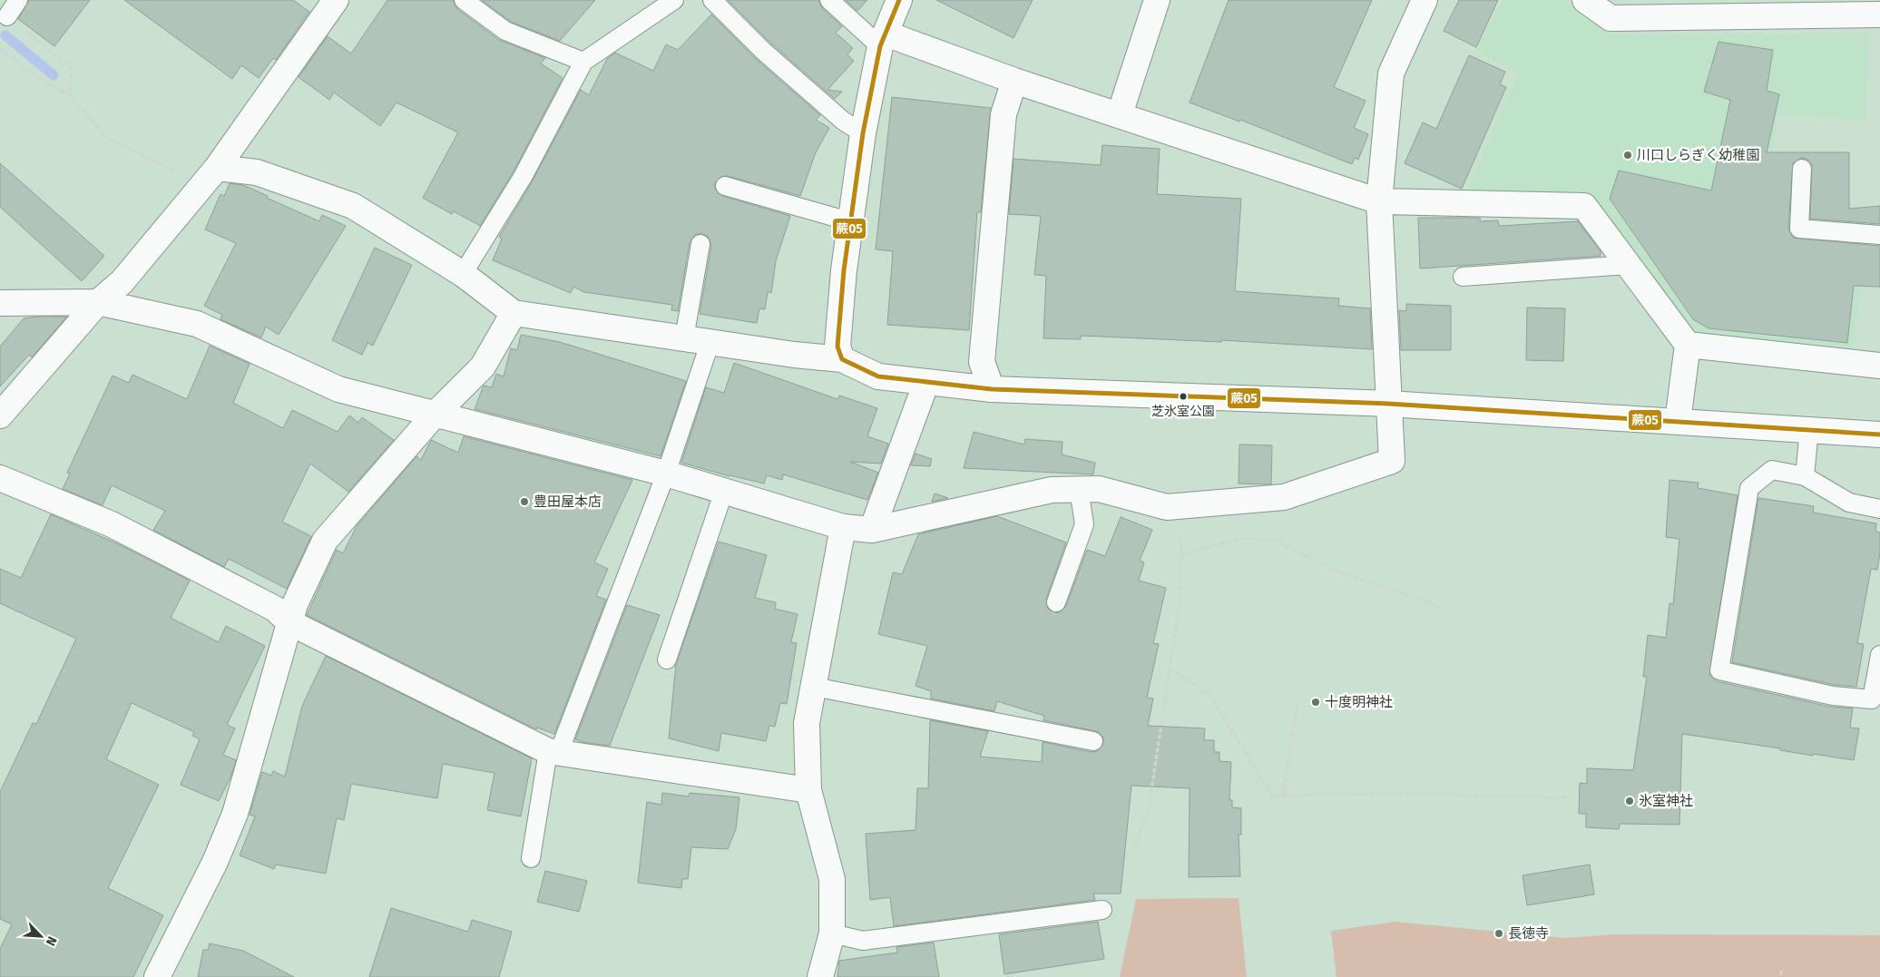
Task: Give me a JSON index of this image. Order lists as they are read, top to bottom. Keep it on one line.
{"places":["川口しらぎく幼稚園","芝氷室公園","豊田屋本店","十度明神社","氷室神社","長徳寺"],"lines":["transit line 蕨05"],"north":"bottom right"}
